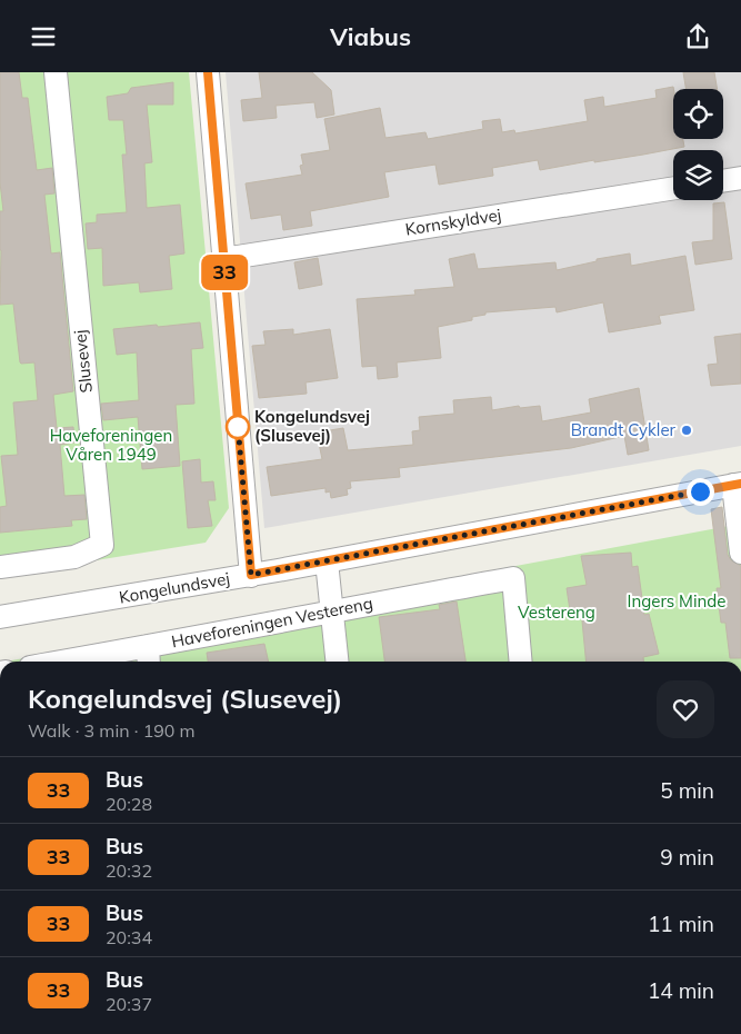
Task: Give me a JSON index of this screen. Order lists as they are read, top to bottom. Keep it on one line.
{"streets":{"street":["Kornskyldvej","Slusevej","Kongelundsvej","Haveforeningen Vestereng"]},"parks":["Haveforeningen Våren 1949","Ingers Minde","Vestereng"],"places":["Kongelundsvej (Slusevej)","Brandt Cykler"],"lines":["bus line 33"],"page":{"header":"Viabus","on_map":"33","heading":["Kongelundsvej (Slusevej)","Walk · 3 min · 190 m"],"list":[{"mark":"33","name":"Bus","note":"20:28","value":"5 min"},{"mark":"33","name":"Bus","note":"20:32","value":"9 min"},{"mark":"33","name":"Bus","note":"20:34","value":"11 min"},{"mark":"33","name":"Bus","note":"20:37","value":"14 min"}]}}
